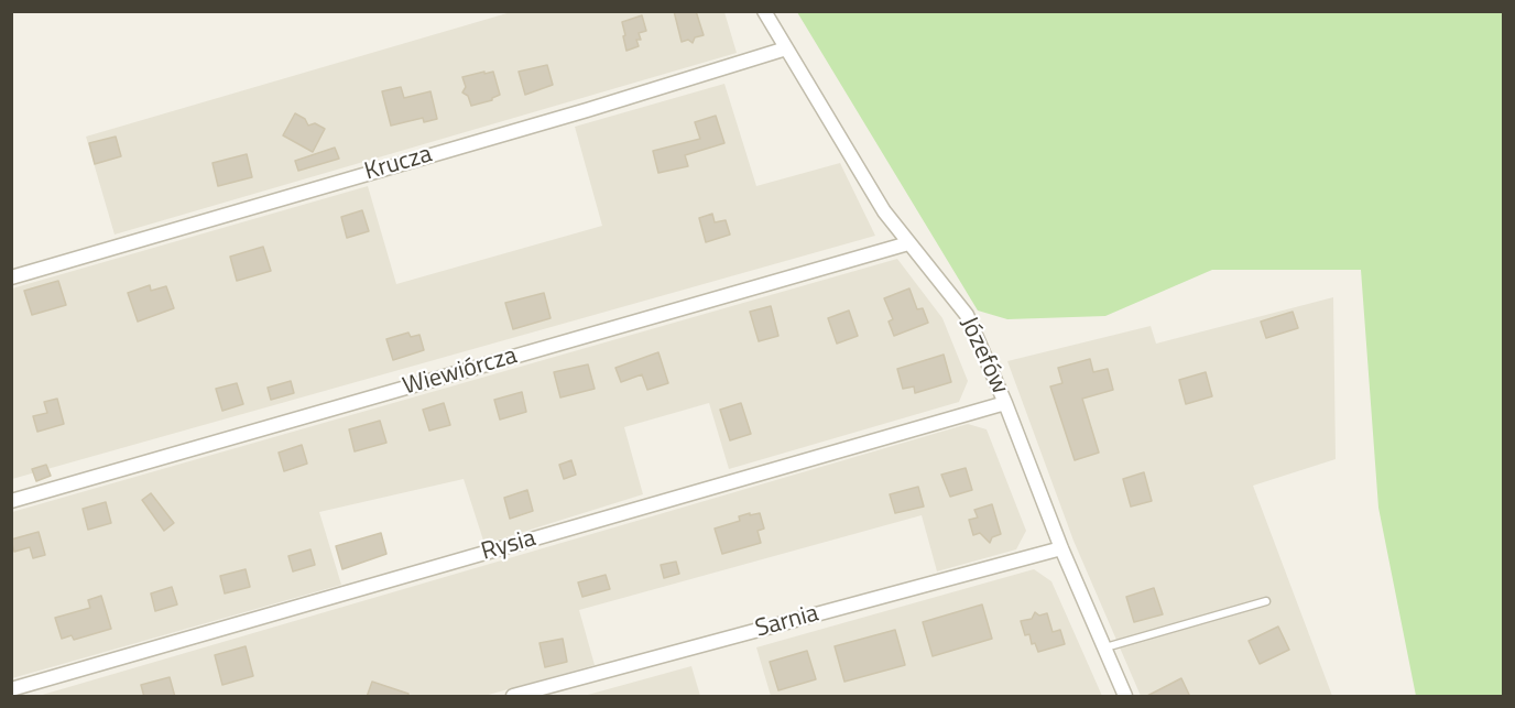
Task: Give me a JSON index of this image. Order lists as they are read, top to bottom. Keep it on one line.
{"streets":{"street":["Krucza","Józefów","Wiewiórcza","Rysia","Sarnia"]},"crossings":[["Krucza","Józefów"],["Józefów","Wiewiórcza"],["Józefów","Rysia"],["Józefów","Sarnia"]]}
